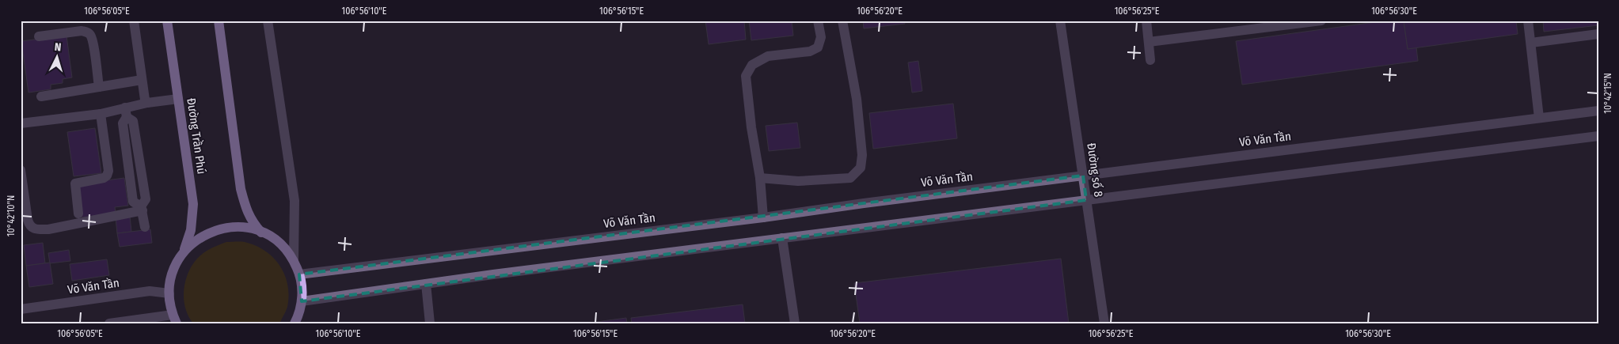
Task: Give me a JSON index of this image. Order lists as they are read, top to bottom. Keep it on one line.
{"streets":{"main road":["Đường Trần Phú"],"street":["Võ Văn Tần","Đường số 8"]},"crossings":[["Võ Văn Tần","Đường số 8"]],"north":"top","coordinates":["106°56'05\"E","106°56'10\"E","106°56'15\"E","106°56'20\"E","106°56'25\"E","106°56'30\"E","10°42'15\"N","10°42'10\"N"]}
